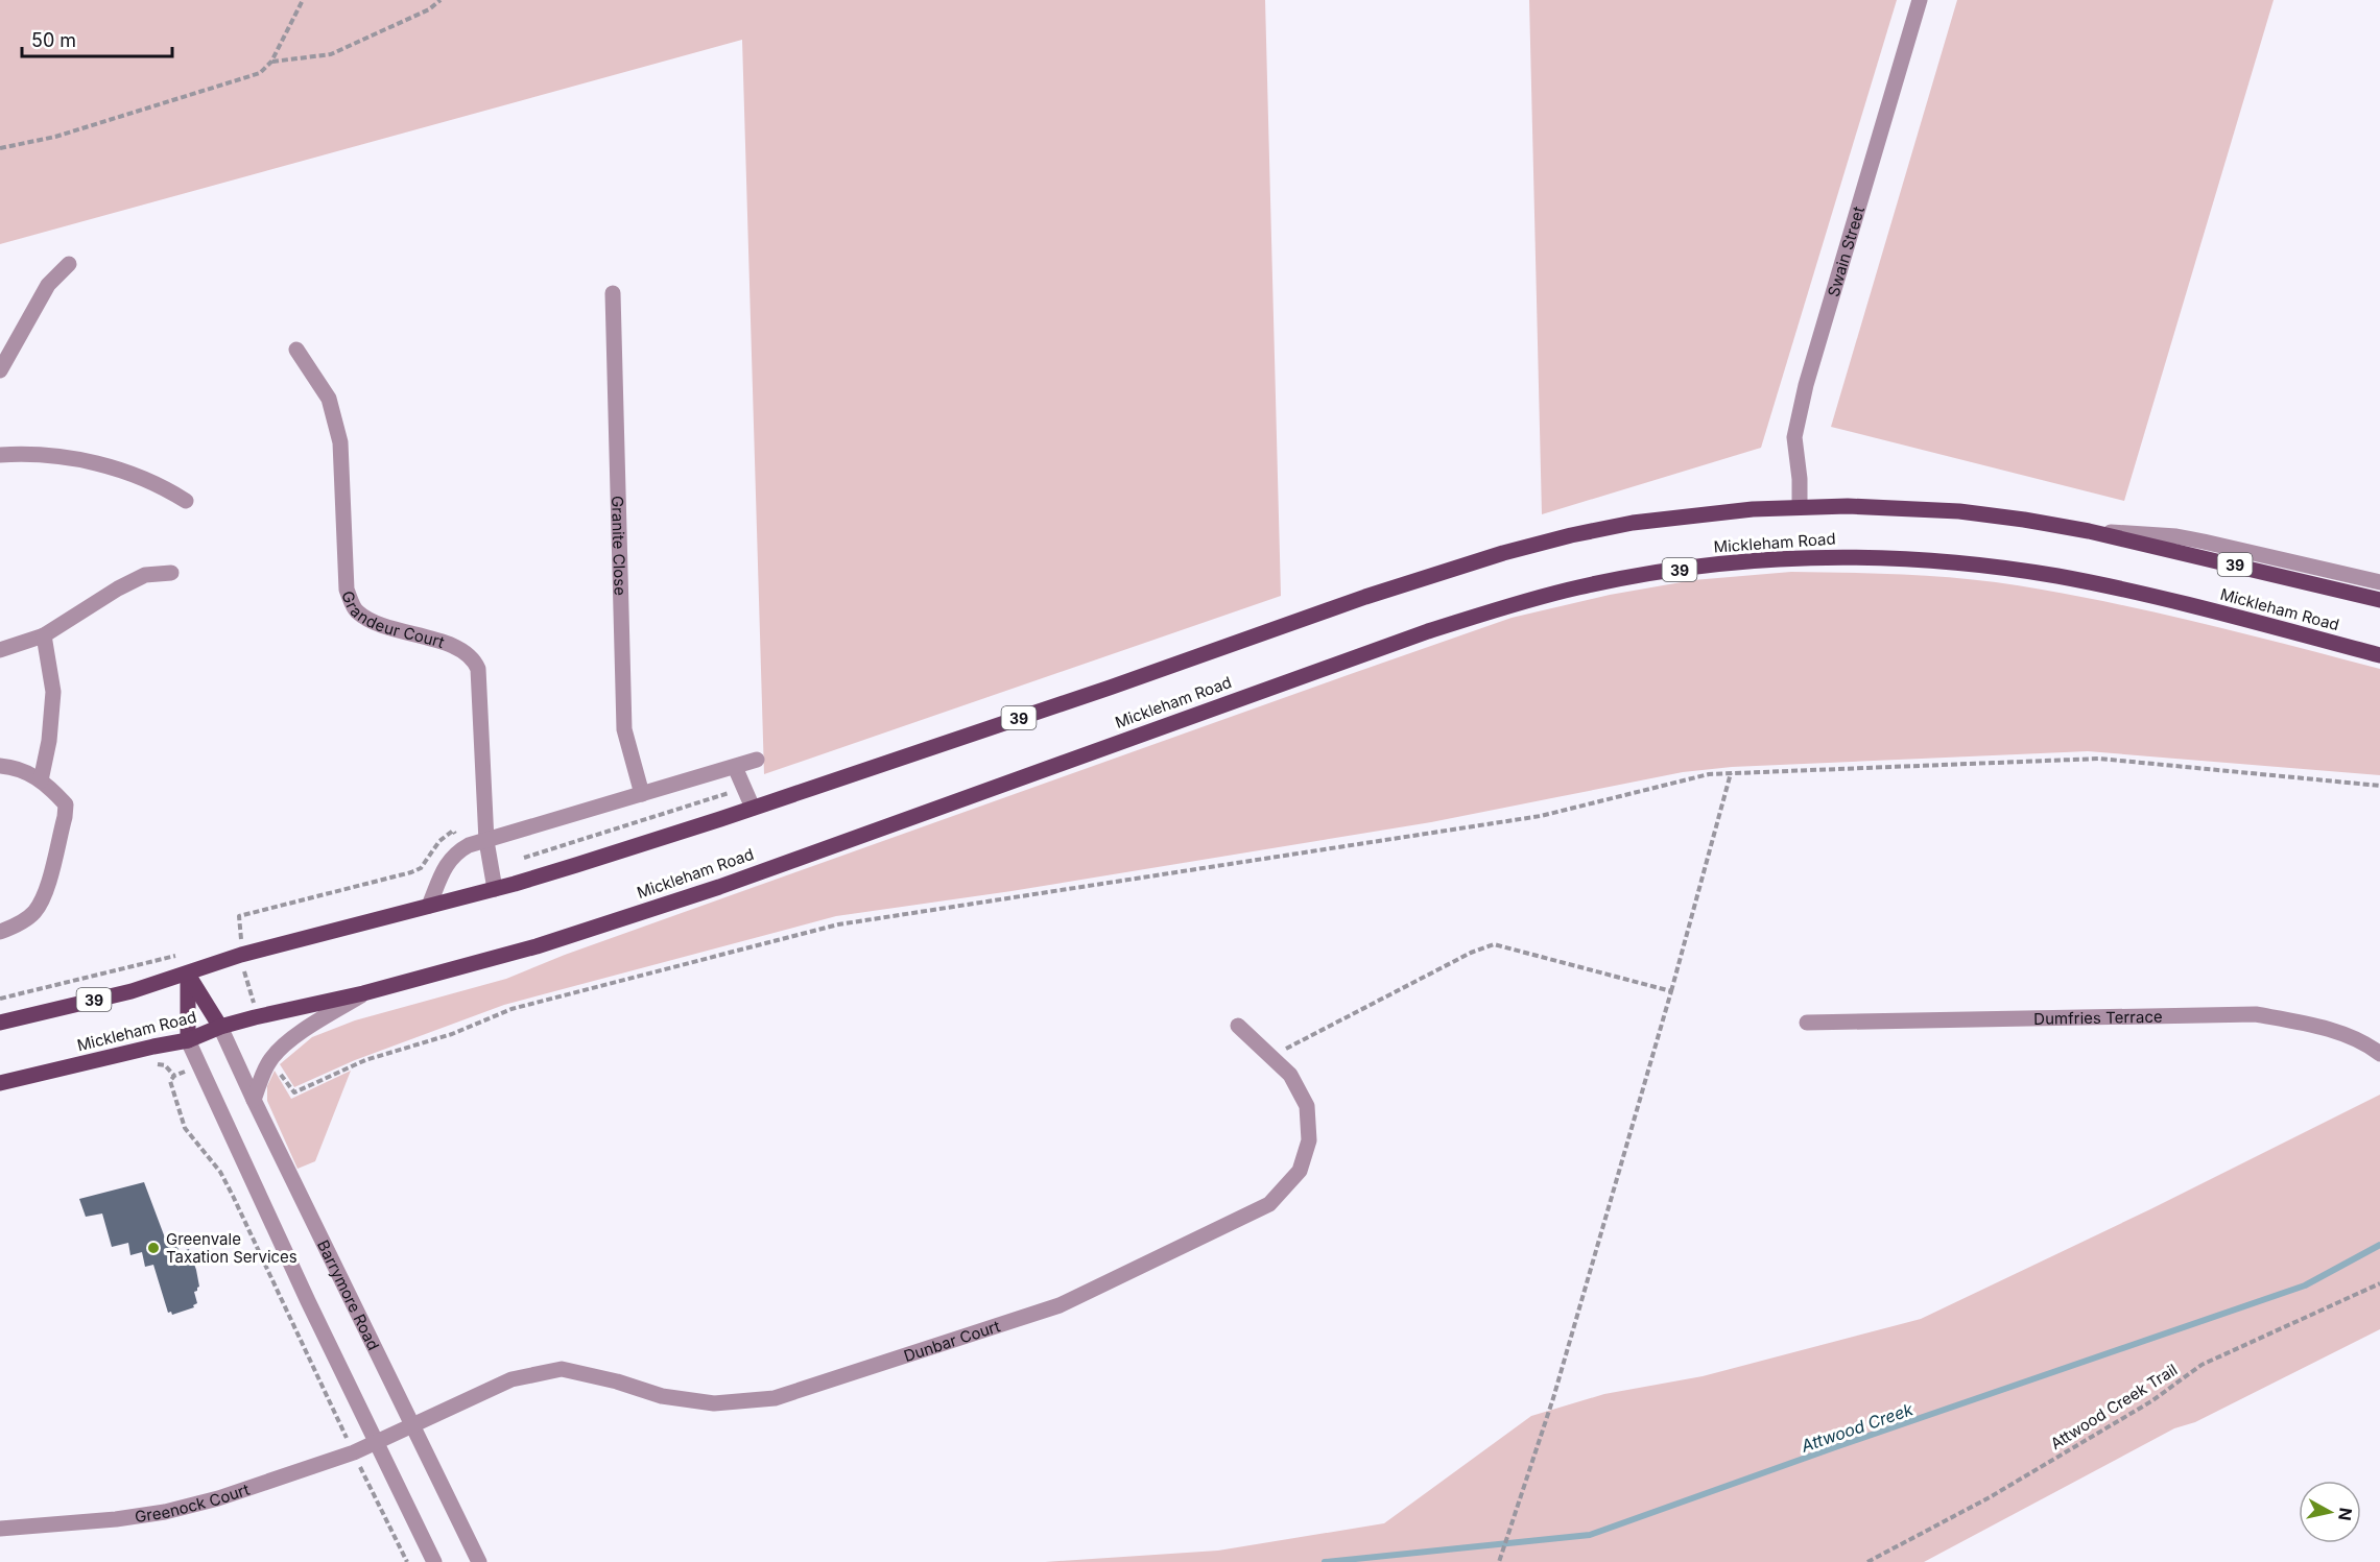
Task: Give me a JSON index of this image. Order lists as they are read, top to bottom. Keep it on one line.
{"streets":{"main road":["Mickleham Road","39"],"street":["Swain Street","Granite Close","Grandeur Court","Dumfries Terrace","Barrymore Road","Dunbar Court","Greenock Court"],"path":["Attwood Creek Trail"]},"crossings":[["Swain Street","Mickleham Road"],["Mickleham Road","Grandeur Court"],["Mickleham Road","Barrymore Road"],["Barrymore Road","Dunbar Court"],["Dunbar Court","Greenock Court"]],"water":["Attwood Creek"],"places":["Greenvale Taxation Services"],"scale_bar":"50 m","north":"right"}
